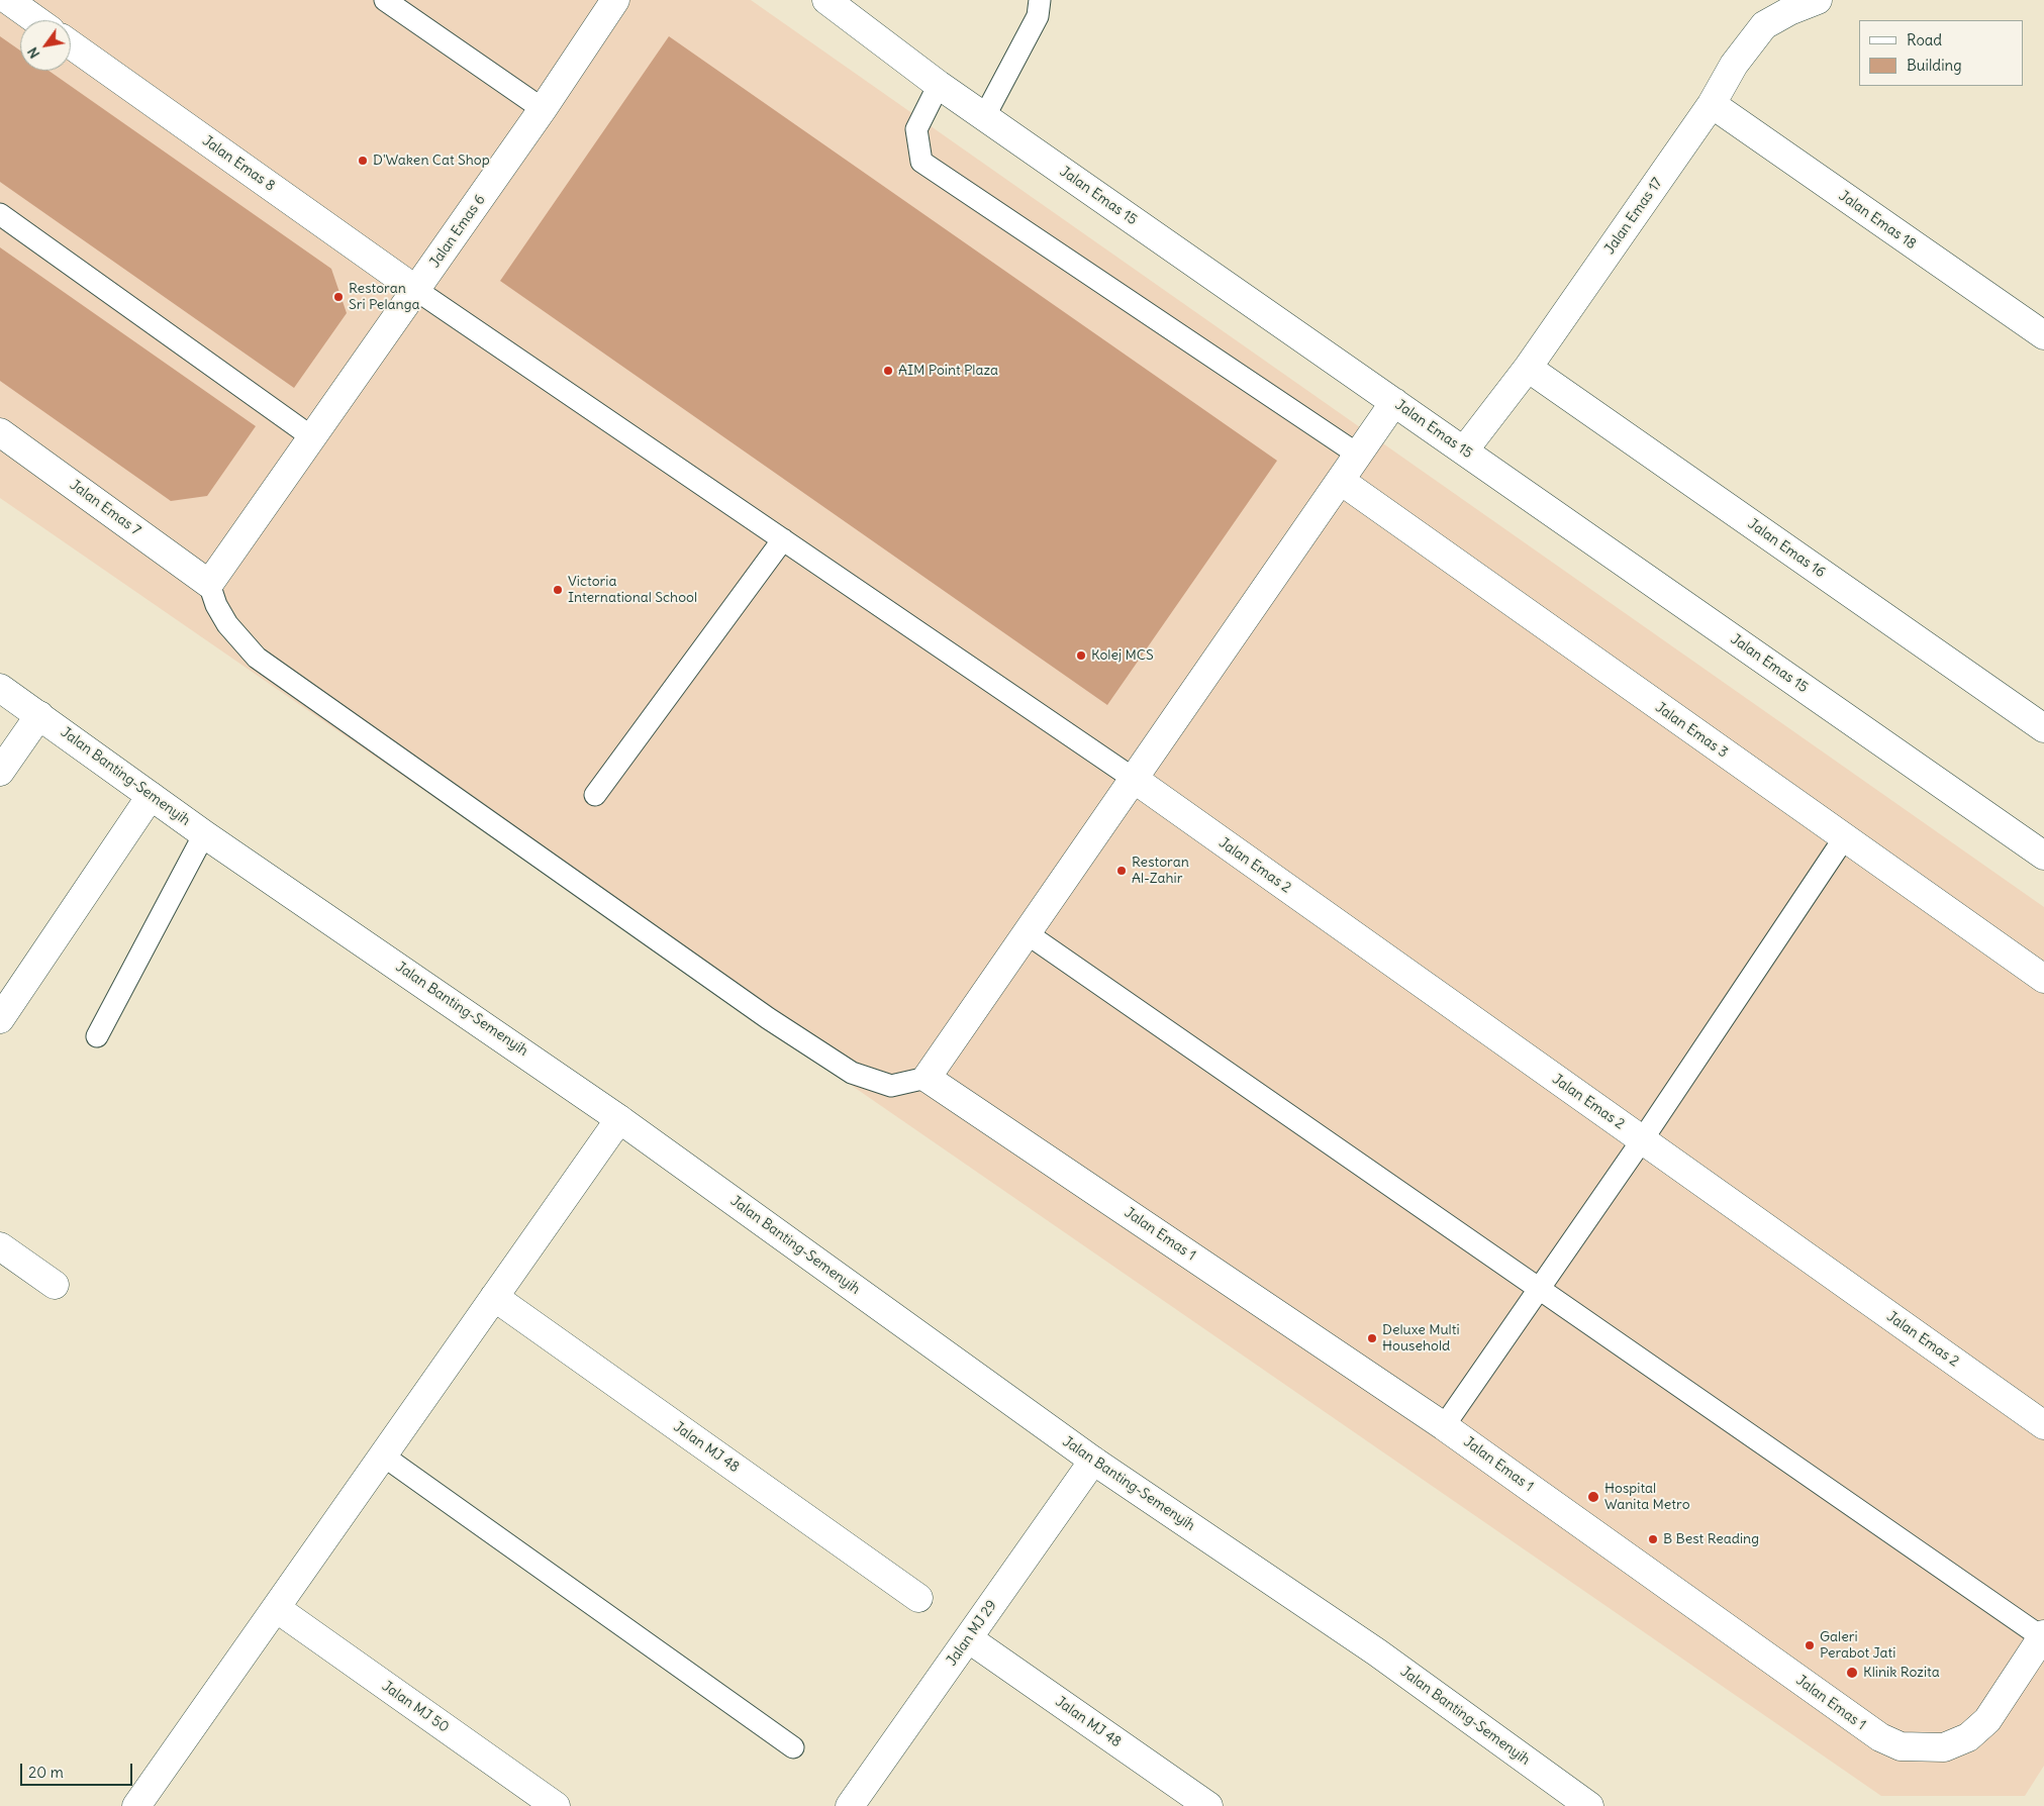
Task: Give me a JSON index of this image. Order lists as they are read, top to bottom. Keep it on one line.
{"streets":{"street":["Jalan Emas 8","Jalan Emas 15","Jalan Emas 17","Jalan Emas 18","Jalan Emas 6","Jalan Emas 7","Jalan Emas 16","Jalan Emas 3","Jalan Banting-Semenyih","Jalan Emas 2","Jalan Emas 1","Jalan MJ 48","Jalan MJ 29","Jalan MJ 50"]},"crossings":[["Jalan Emas 8","Jalan Emas 6"],["Jalan Emas 15","Jalan Emas 17"],["Jalan Emas 17","Jalan Emas 18"],["Jalan Emas 17","Jalan Emas 16"],["Jalan Emas 6","Jalan Emas 7"],["Jalan Banting-Semenyih","Jalan MJ 29"],["Jalan MJ 48","Jalan MJ 29"]],"places":["D'Waken Cat Shop","Restoran Sri Pelanga","AIM Point Plaza","Victoria International School","Kolej MCS","Restoran Al-Zahir","Deluxe Multi Household","Hospital Wanita Metro","B Best Reading","Galeri Perabot Jati","Klinik Rozita"],"legend":["Road","Building"],"scale_bar":"20 m","north":"bottom left"}
